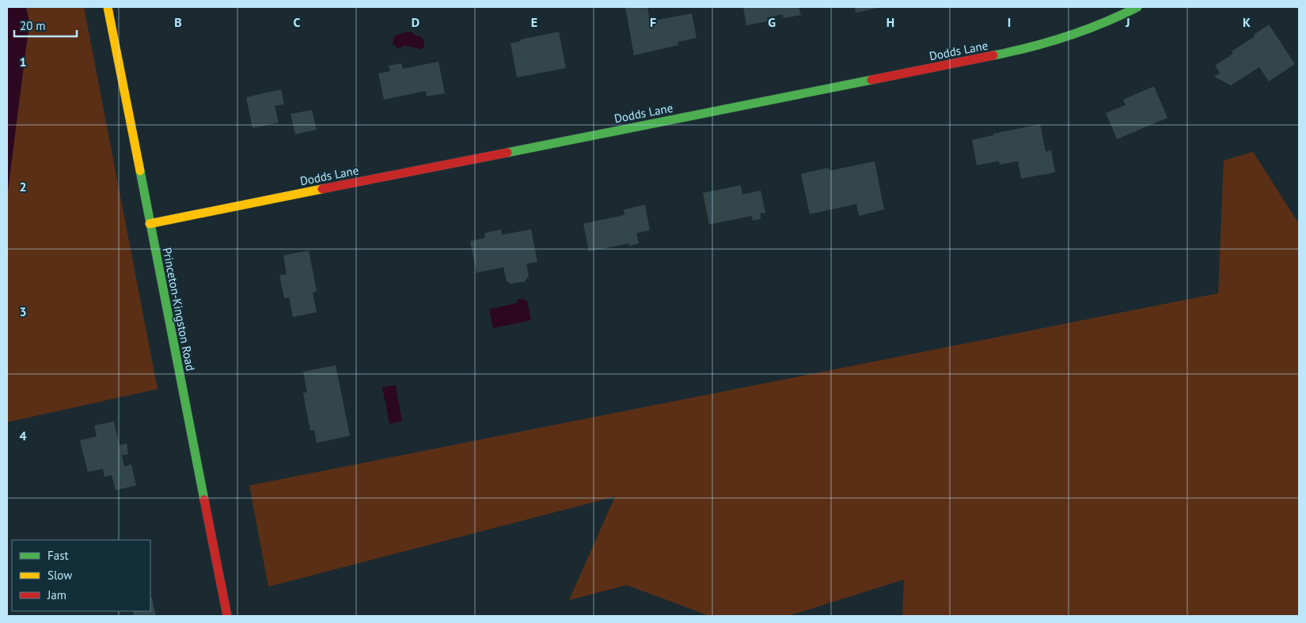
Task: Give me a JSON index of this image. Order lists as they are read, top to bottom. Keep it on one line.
{"streets":{"street":["Dodds Lane","Princeton-Kingston Road"]},"crossings":[["Dodds Lane","Princeton-Kingston Road"]],"legend":["Fast","Slow","Jam"],"scale_bar":"20 m","grid":{"columns":["B","C","D","E","F","G","H","I","J","K"],"rows":["1","2","3","4"]}}
